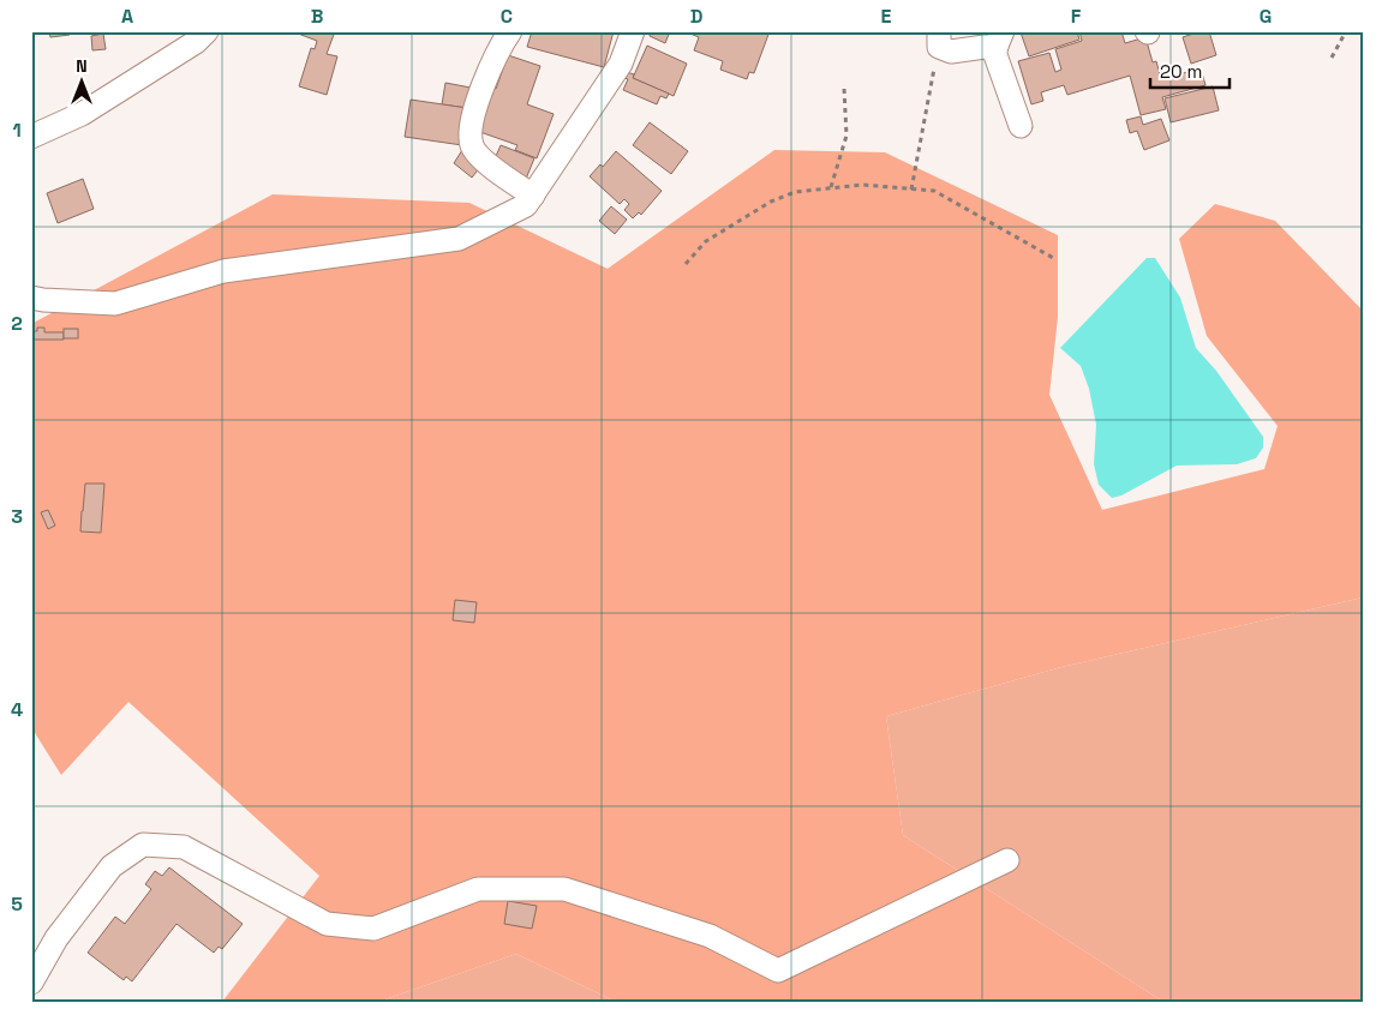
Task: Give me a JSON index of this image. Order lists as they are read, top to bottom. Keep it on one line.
{"scale_bar":"20 m","north":"top","grid":{"columns":["A","B","C","D","E","F","G"],"rows":["1","2","3","4","5"]}}
